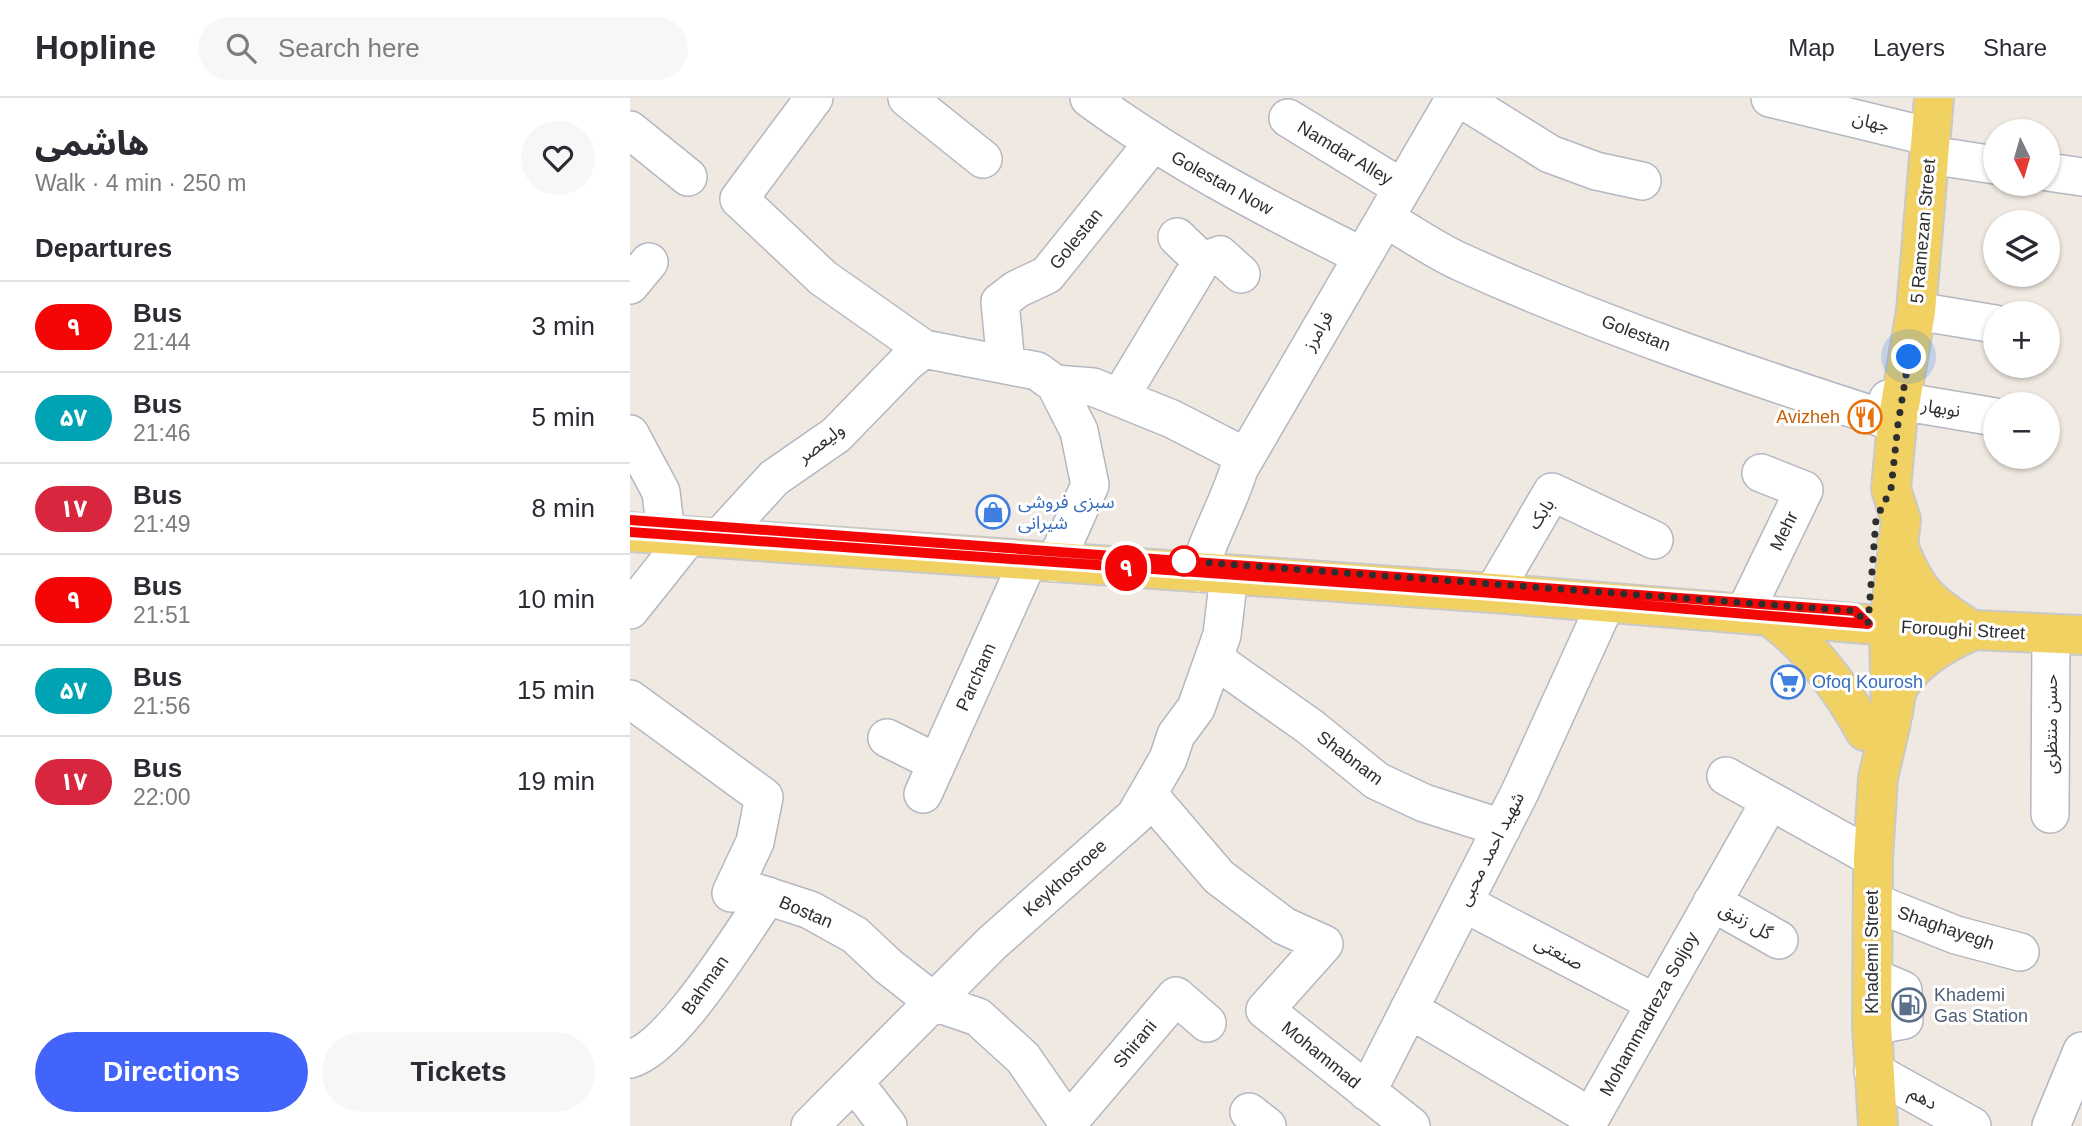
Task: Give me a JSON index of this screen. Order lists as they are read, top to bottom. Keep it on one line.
{"streets":{"main road":["5 Ramezan Street","Foroughi Street","Khademi Street"],"street":["جهان","Namdar Alley","Golestan Now","Golestan","فرامرز","نوبهار","ولیعصر","بابک","Mehr","Parcham","حسن منتظری","Shabnam","شهید احمد محبی","Keykhosroee","Bostan","گل زنبق","Shaghayegh","صنعتی","Bahman","Mohammadreza Soljoy","Shirani","Mohammad","دهم"]},"crossings":[["جهان","5 Ramezan Street"],["Namdar Alley","Golestan"],["Namdar Alley","فرامرز"],["Golestan Now","Golestan"],["Golestan Now","فرامرز"],["5 Ramezan Street","Golestan"],["5 Ramezan Street","نوبهار"],["5 Ramezan Street","Foroughi Street"],["5 Ramezan Street","Khademi Street"],["Golestan","فرامرز"],["Golestan","نوبهار"],["فرامرز","Foroughi Street"],["فرامرز","Keykhosroee"],["ولیعصر","Foroughi Street"],["بابک","Foroughi Street"],["Mehr","Foroughi Street"],["Foroughi Street","Parcham"],["Foroughi Street","حسن منتظری"],["Foroughi Street","شهید احمد محبی"],["Foroughi Street","Keykhosroee"],["Foroughi Street","Khademi Street"],["Shabnam","شهید احمد محبی"],["Shabnam","Keykhosroee"],["شهید احمد محبی","صنعتی"],["شهید احمد محبی","Mohammadreza Soljoy"],["شهید احمد محبی","Mohammad"],["Keykhosroee","Bostan"],["Keykhosroee","Mohammad"],["Bostan","Bahman"],["Bostan","Shirani"],["گل زنبق","Mohammadreza Soljoy"],["Shaghayegh","Khademi Street"],["Khademi Street","دهم"],["صنعتی","Mohammadreza Soljoy"]],"places":{"restaurant":["Avizheh"],"shop":["سبزی فروشی شیرانی"],"supermarket":["Ofoq Kourosh"],"fuel station":["Khademi Gas Station"]},"lines":["bus line ۹"],"north":"bottom","page":{"header":"Hopline","search":"Search here","nav":["Map","Layers","Share"],"heading":[["هاشمی","Walk · 4 min · 250 m"],"Departures"],"on_map":"۹","map_buttons":["+","−"],"list":[{"mark":"۹","name":"Bus","note":"21:44","value":"3 min"},{"mark":"۵۷","name":"Bus","note":"21:46","value":"5 min"},{"mark":"۱۷","name":"Bus","note":"21:49","value":"8 min"},{"mark":"۹","name":"Bus","note":"21:51","value":"10 min"},{"mark":"۵۷","name":"Bus","note":"21:56","value":"15 min"},{"mark":"۱۷","name":"Bus","note":"22:00","value":"19 min"}],"buttons":["Directions","Tickets"]}}
